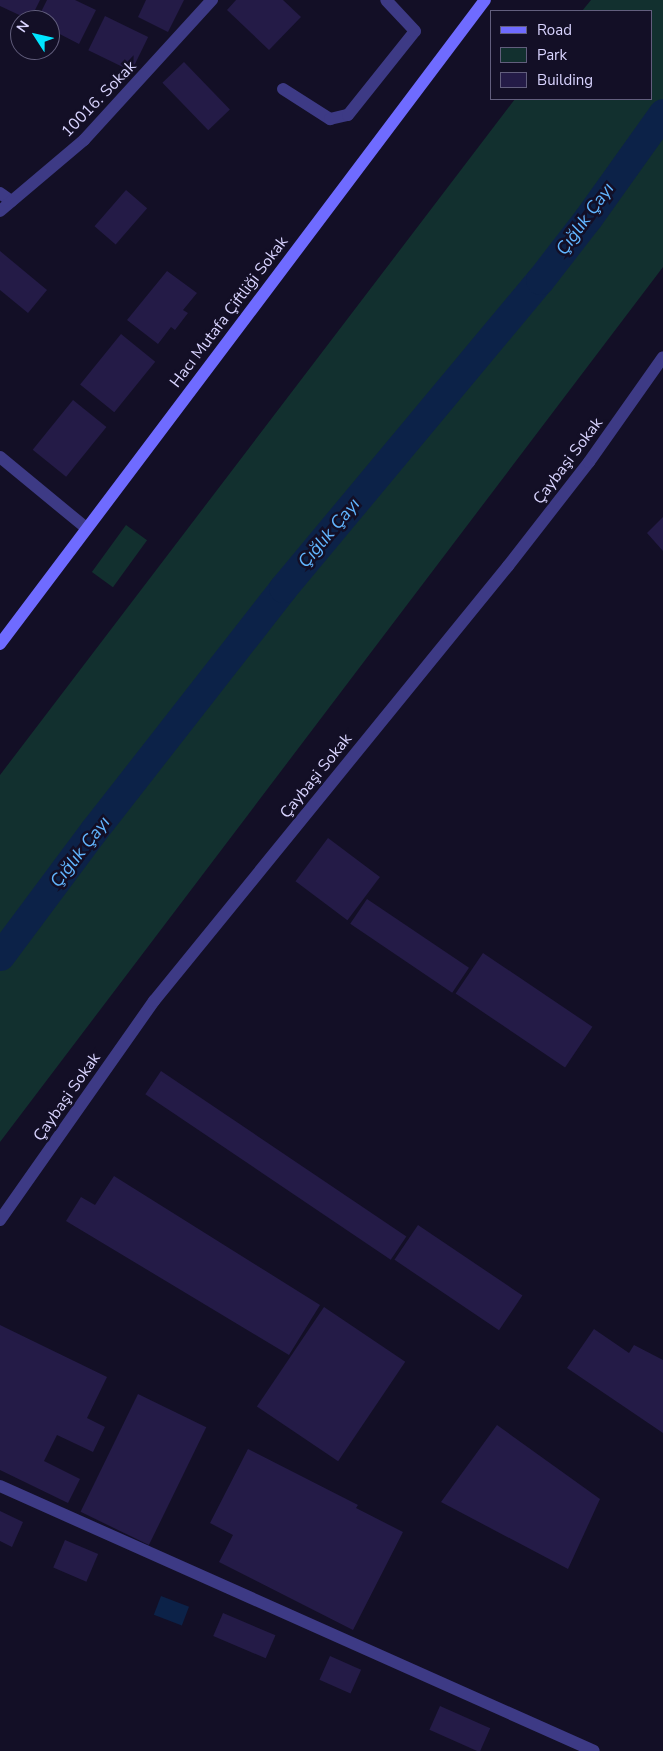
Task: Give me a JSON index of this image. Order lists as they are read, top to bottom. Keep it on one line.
{"streets":{"street":["10016. Sokak","Hacı Mutafa Çiftliği Sokak","Çaybaşi Sokak"]},"water":["Çığlık Çayı"],"legend":["Road","Park","Building"],"north":"top left"}
